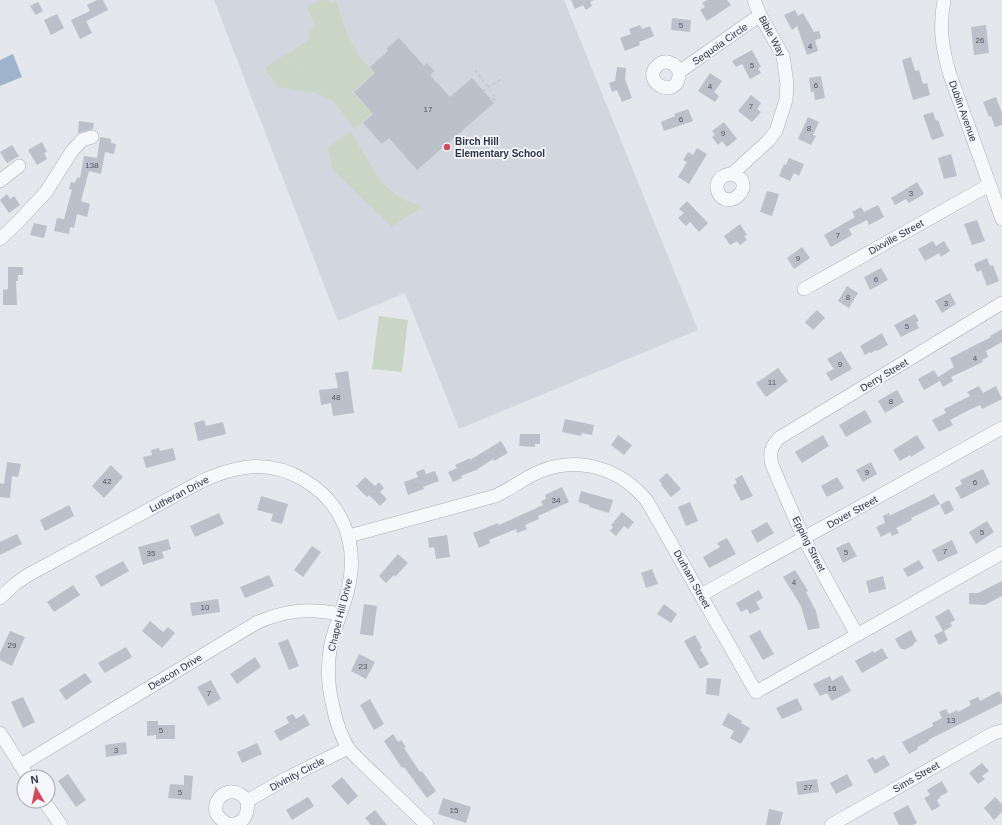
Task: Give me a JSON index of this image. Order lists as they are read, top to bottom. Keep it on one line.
{"streets":{"street":["Bible Way","Sequoia Circle","Dublin Avenue","Dixville Street","Derry Street","Lutheran Drive","Dover Street","Epping Street","Durham Street","Chapel Hill Drive","Deacon Drive","Divinity Circle","Sims Street"]},"crossings":[["Bible Way","Sequoia Circle"],["Dublin Avenue","Dixville Street"],["Derry Street","Epping Street"],["Lutheran Drive","Durham Street"],["Lutheran Drive","Chapel Hill Drive"],["Dover Street","Epping Street"],["Dover Street","Durham Street"],["Epping Street","Durham Street"],["Durham Street","Chapel Hill Drive"],["Chapel Hill Drive","Deacon Drive"],["Chapel Hill Drive","Divinity Circle"]],"places":["Birch Hill Elementary School"],"house_numbers":["5","26","4","5","6","4","7","17","6","8","9","138","3","7","9","6","8","3","5","4","9","11","48","8","9","42","6","34","5","7","5","35","4","10","29","23","16","7","13","5","3","27","5","15"],"north":"top"}
